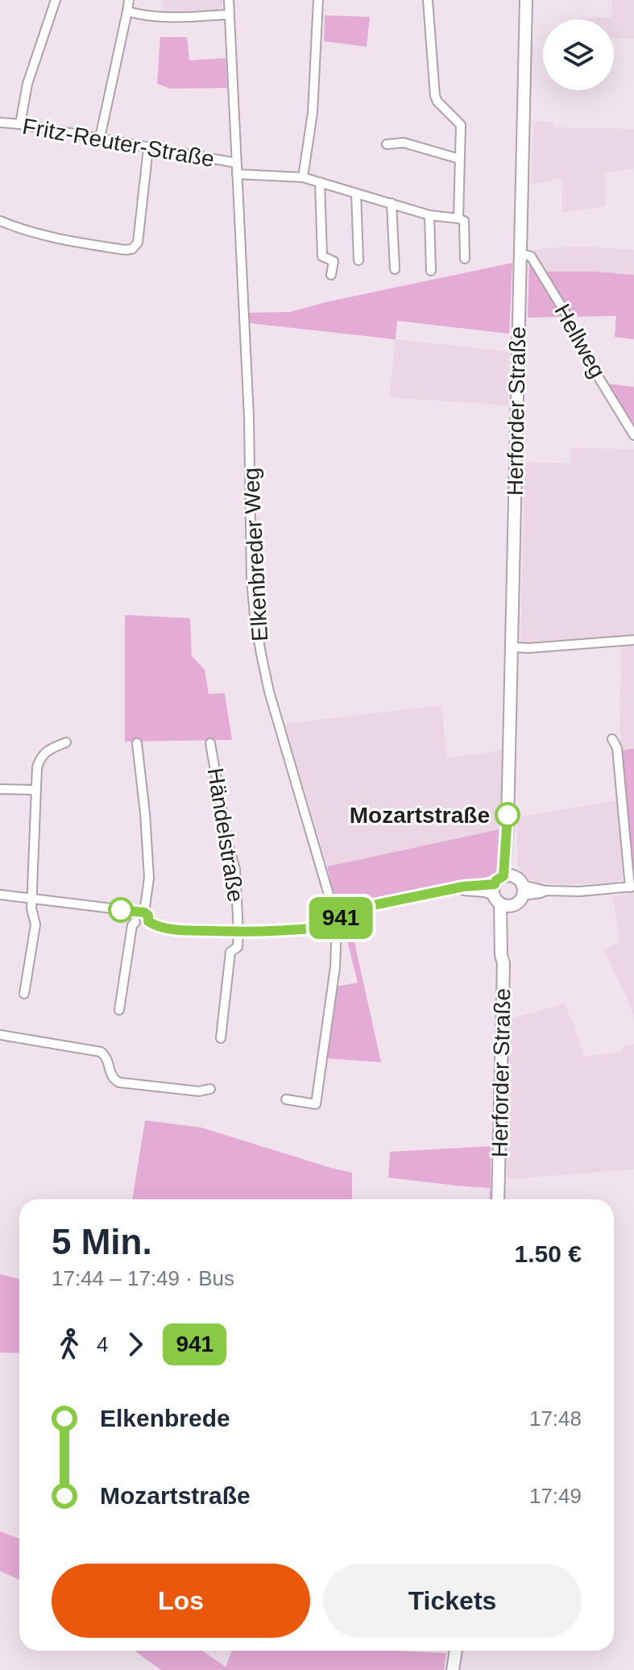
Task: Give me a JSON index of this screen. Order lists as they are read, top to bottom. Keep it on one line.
{"streets":{"main road":["Herforder Straße"],"street":["Fritz-Reuter-Straße","Hellweg","Elkenbreder Weg","Händelstraße"]},"crossings":[["Fritz-Reuter-Straße","Elkenbreder Weg"],["Hellweg","Herforder Straße"]],"places":["Mozartstraße"],"lines":["bus line 941"],"page":{"on_map":"941","heading":["5 Min.","17:44 – 17:49 · Bus","1.50 €"],"legs":["4","941"],"list":[{"name":"Elkenbrede","value":"17:48"},{"name":"Mozartstraße","value":"17:49"}],"buttons":["Los","Tickets"]}}
